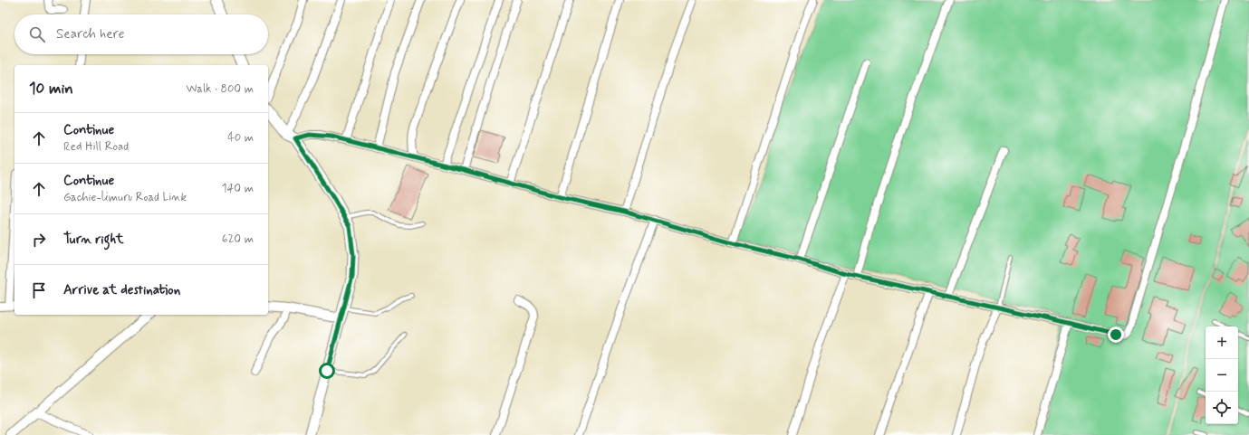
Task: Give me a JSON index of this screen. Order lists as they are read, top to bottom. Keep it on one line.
{"page":{"search":"Search here","heading":["10 min","Walk · 800 m"],"list":[["Continue","Red Hill Road","40 m"],["Continue","Gachie-limuru Road Link","140 m"],["Turn right","620 m"],"Arrive at destination"],"map_buttons":["+","−"]}}
